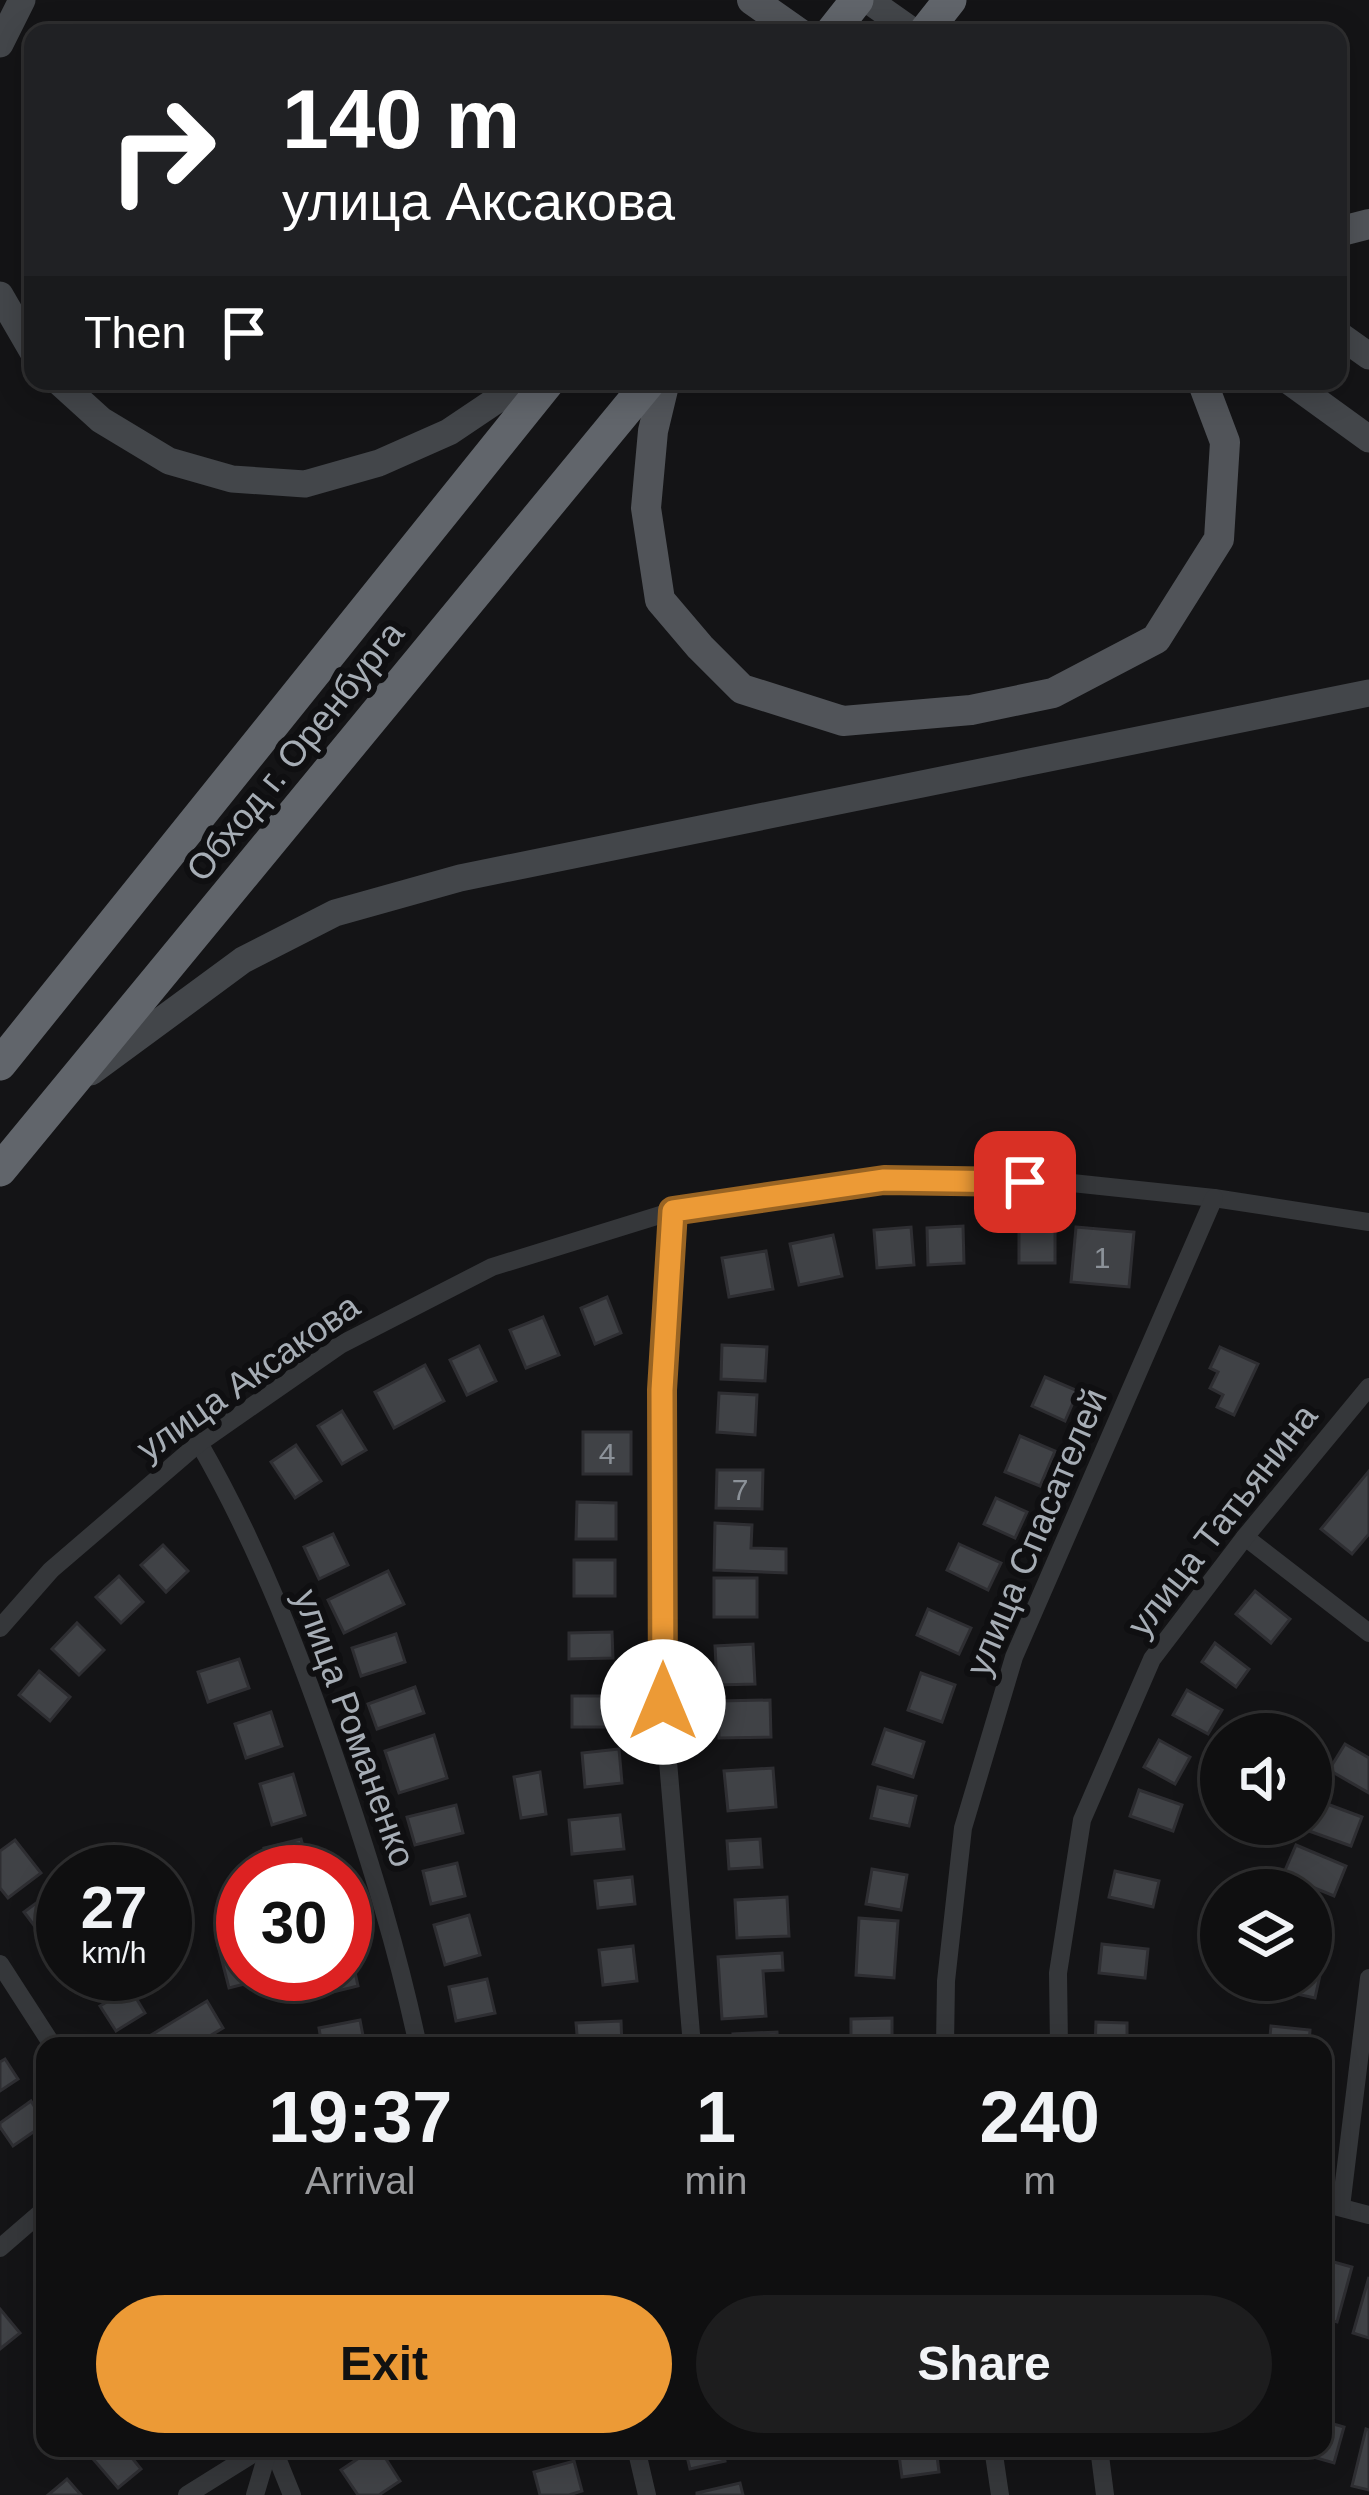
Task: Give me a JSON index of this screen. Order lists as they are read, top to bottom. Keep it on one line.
{"streets":{"highway":["Обход г. Оренбурга"],"street":["улица Аксакова","улица Татьянина","улица Спасателей","улица Романенко"]},"crossings":[["улица Аксакова","улица Спасателей"],["улица Аксакова","улица Романенко"]],"house_numbers":["1","4","7"],"page":{"turn":["140 m","улица Аксакова"],"then":"Then","speed":"27 km/h","limit":"30","eta":["19:37","Arrival","1","min","240","m"],"buttons":["Exit","Share"]}}
